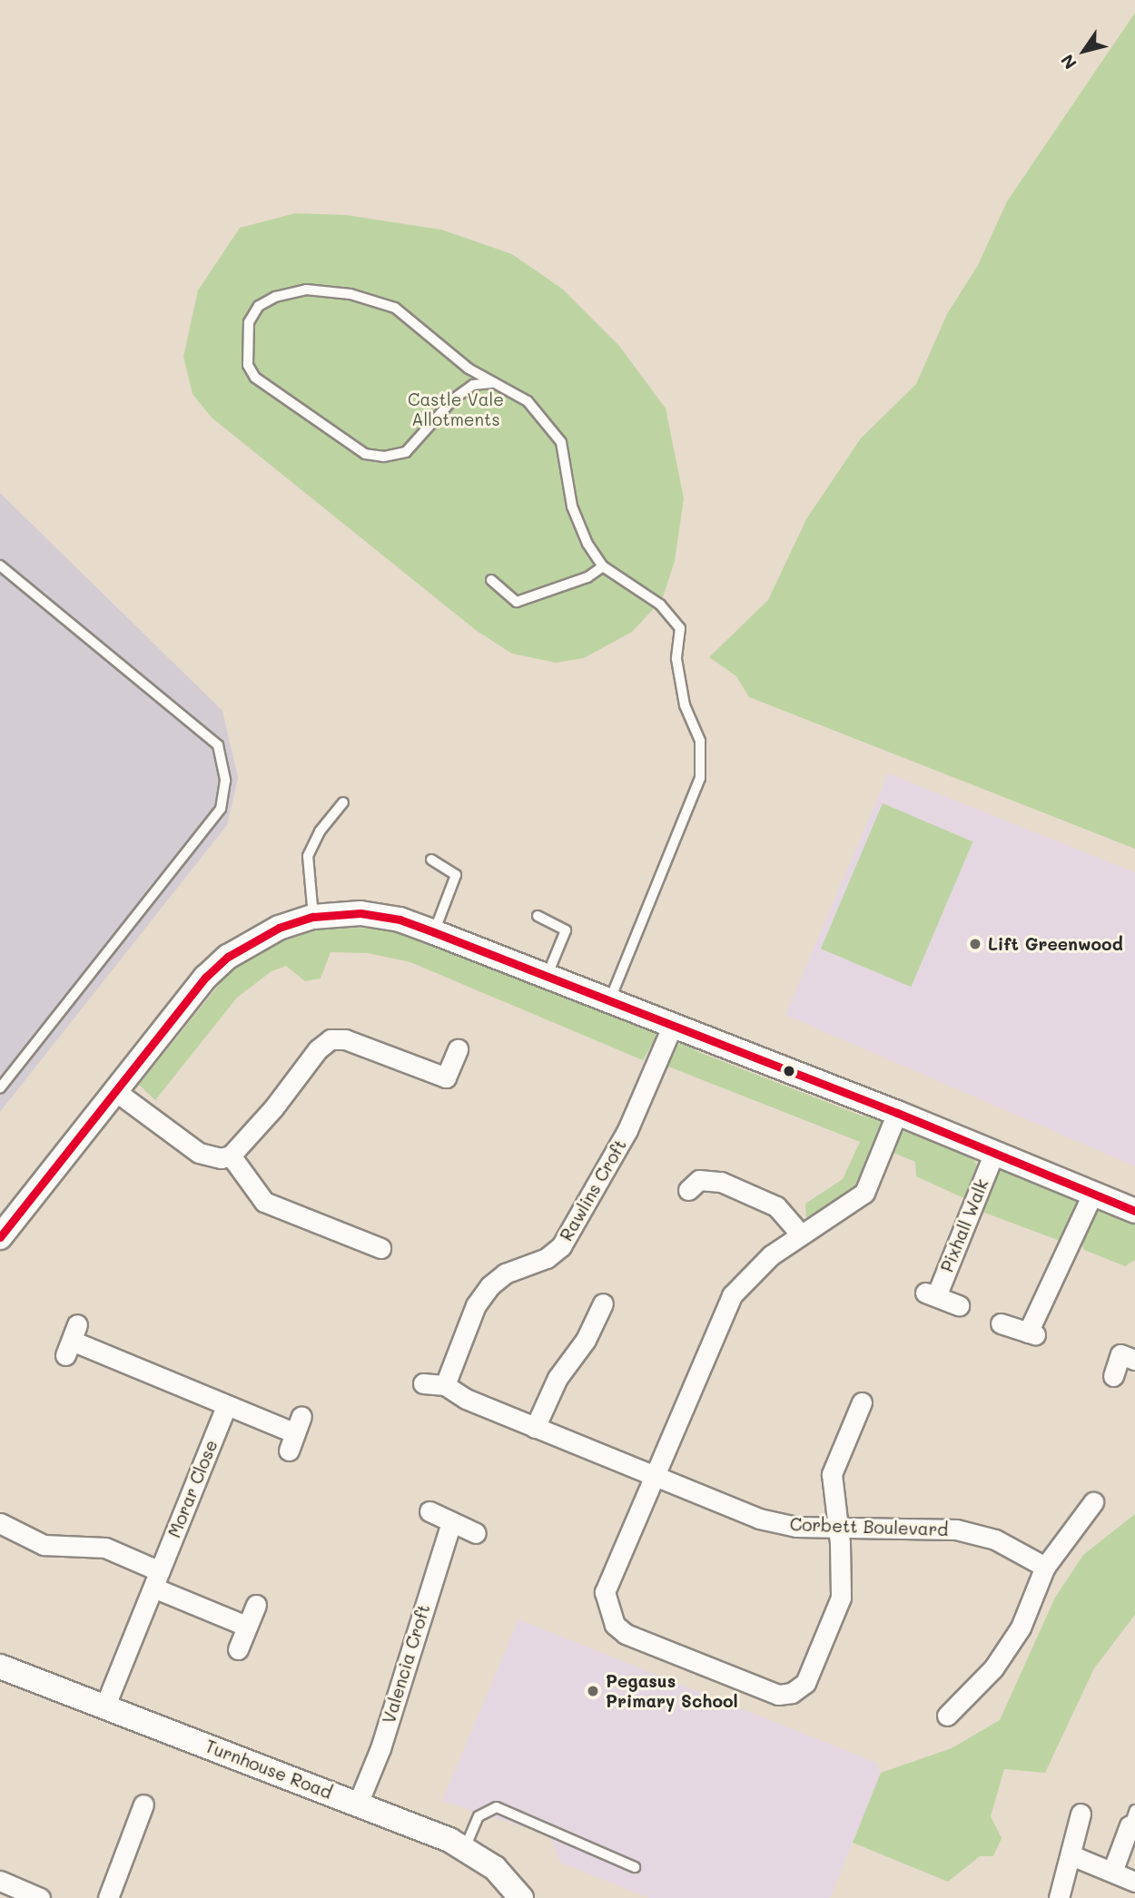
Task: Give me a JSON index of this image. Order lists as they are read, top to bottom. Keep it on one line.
{"streets":{"street":["Rawlins Croft","Pixhall Walk","Morar Close","Corbett Boulevard","Valencia Croft","Turnhouse Road"]},"crossings":[["Rawlins Croft","Corbett Boulevard"],["Morar Close","Turnhouse Road"],["Valencia Croft","Turnhouse Road"]],"parks":["Castle Vale Allotments"],"places":["Lift Greenwood","Pegasus Primary School"],"north":"bottom left"}
